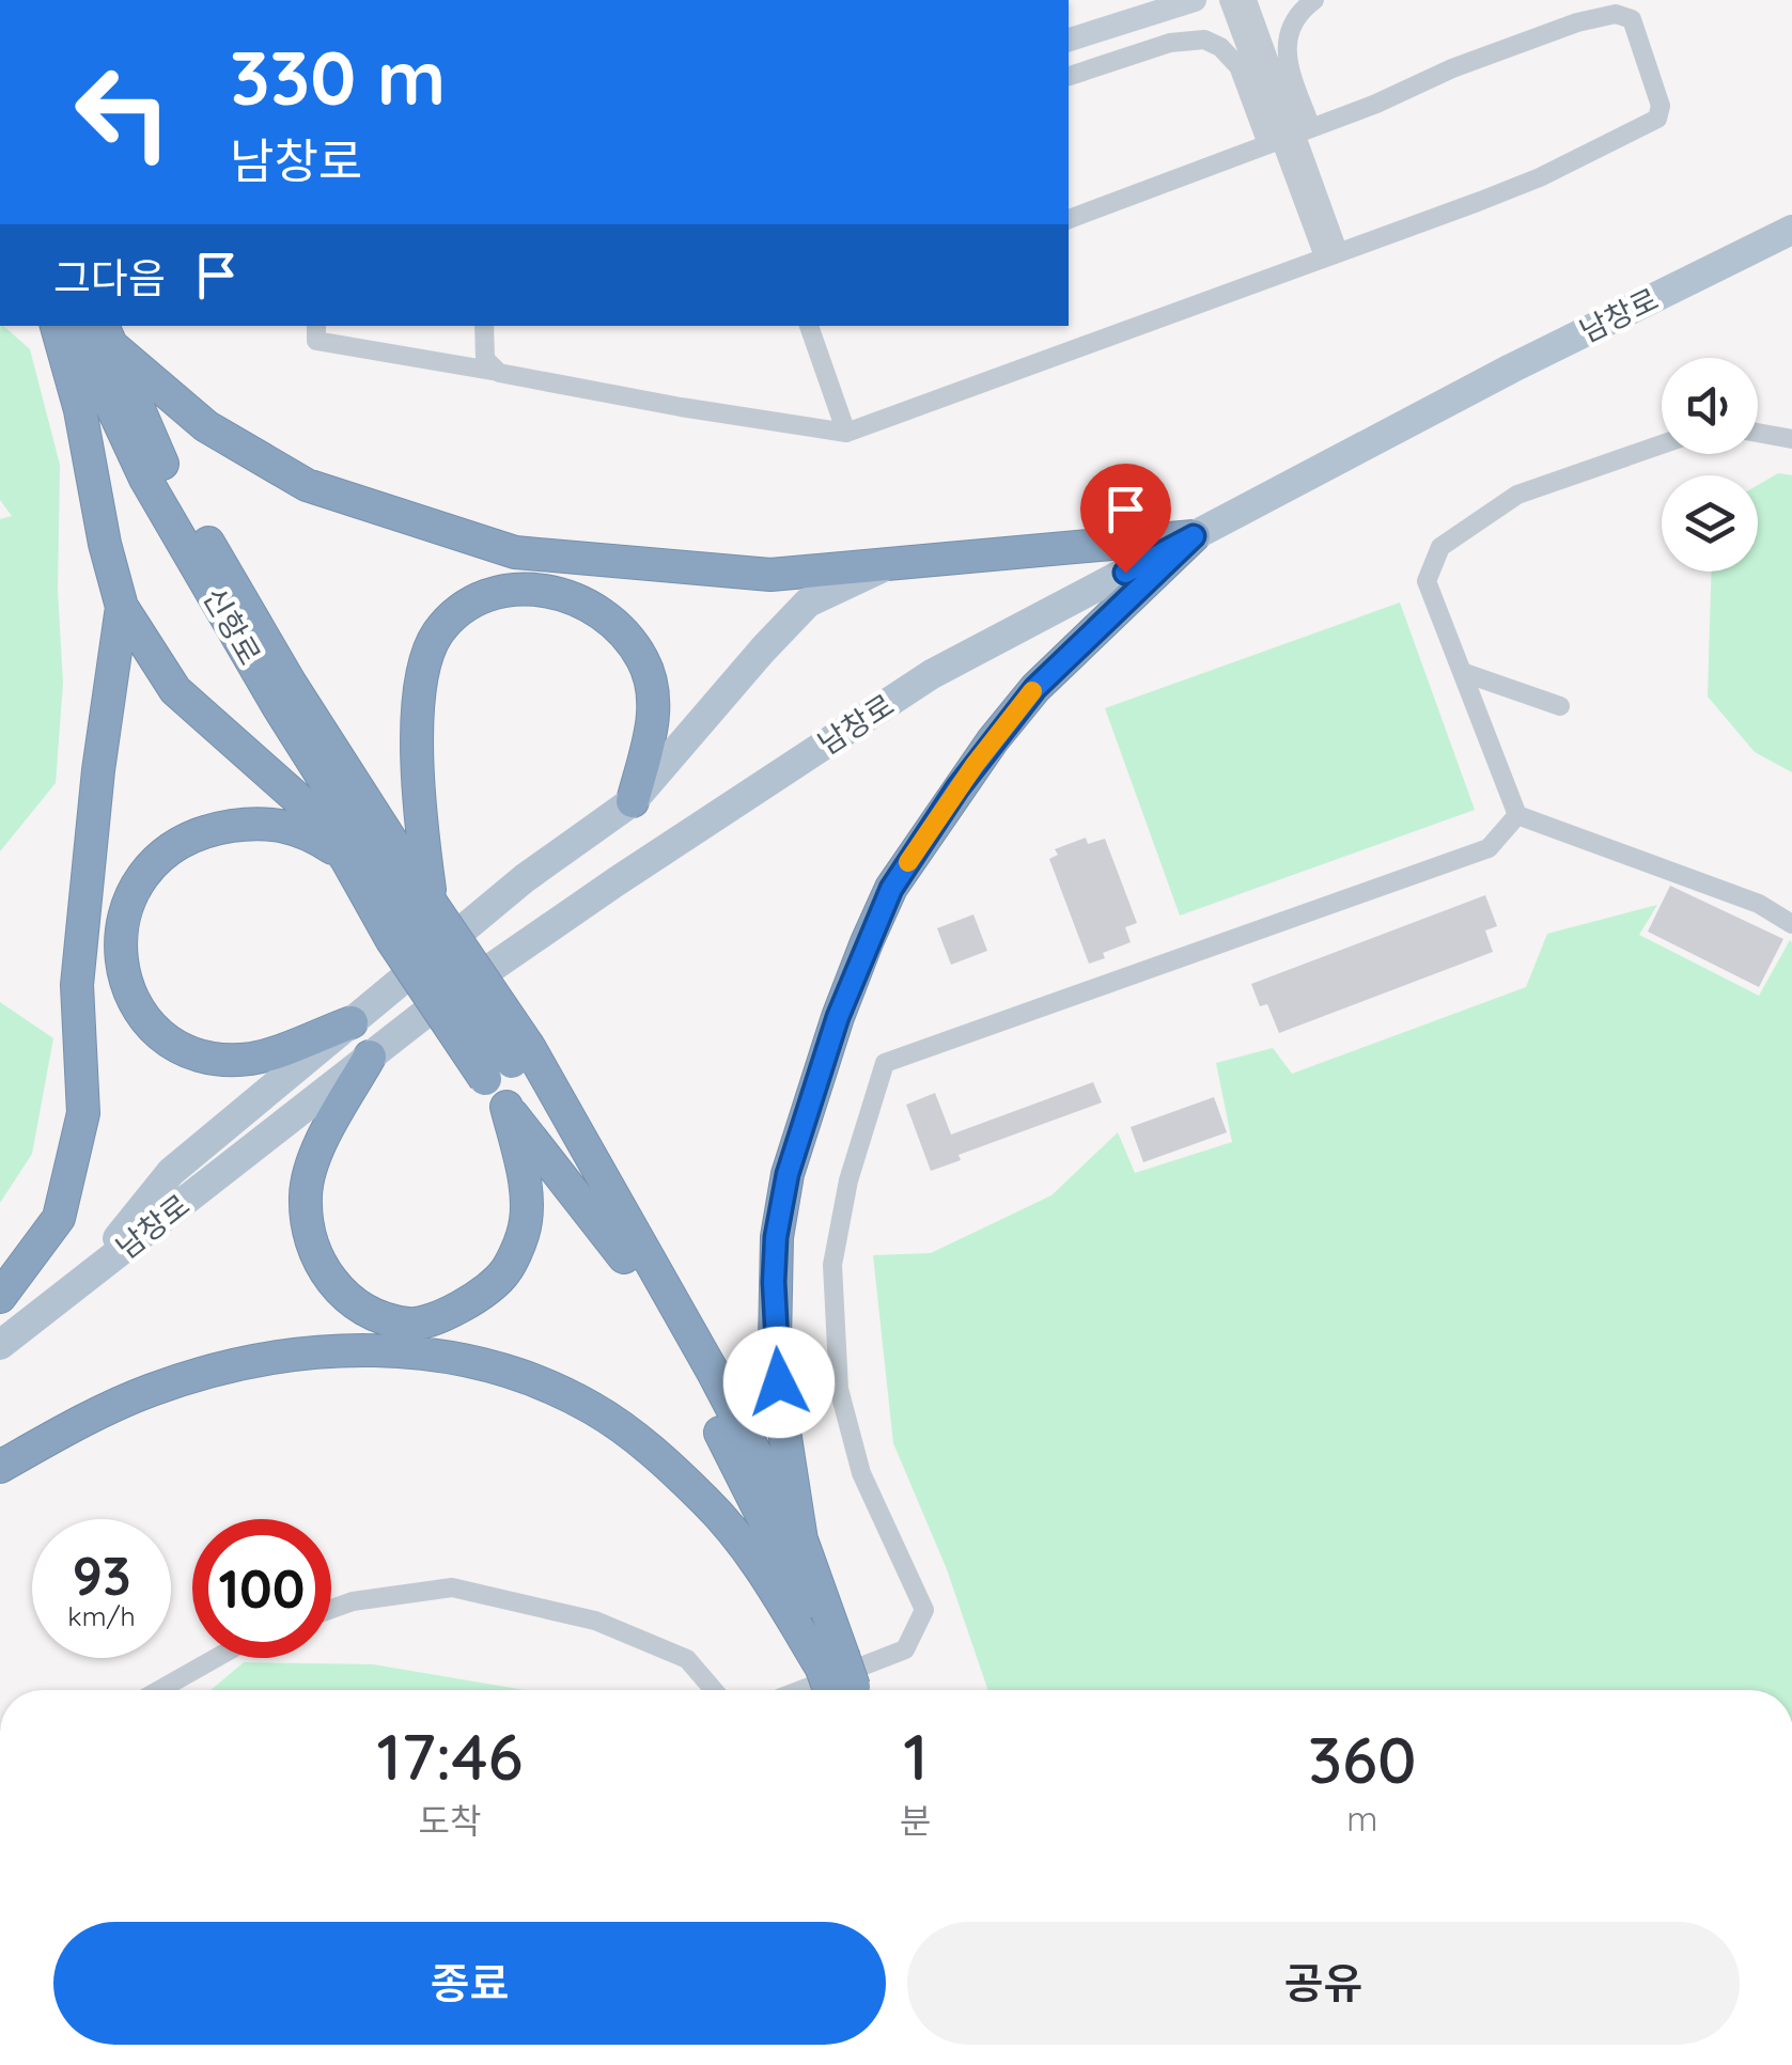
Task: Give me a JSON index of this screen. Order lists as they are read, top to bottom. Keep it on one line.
{"streets":{"highway":["신항로"],"main road":["남창로"]},"page":{"turn":["330 m","남창로"],"then":"그다음","speed":"93 km/h","limit":"100","eta":["17:46","도착","1","분","360","m"],"buttons":["종료","공유"]}}
